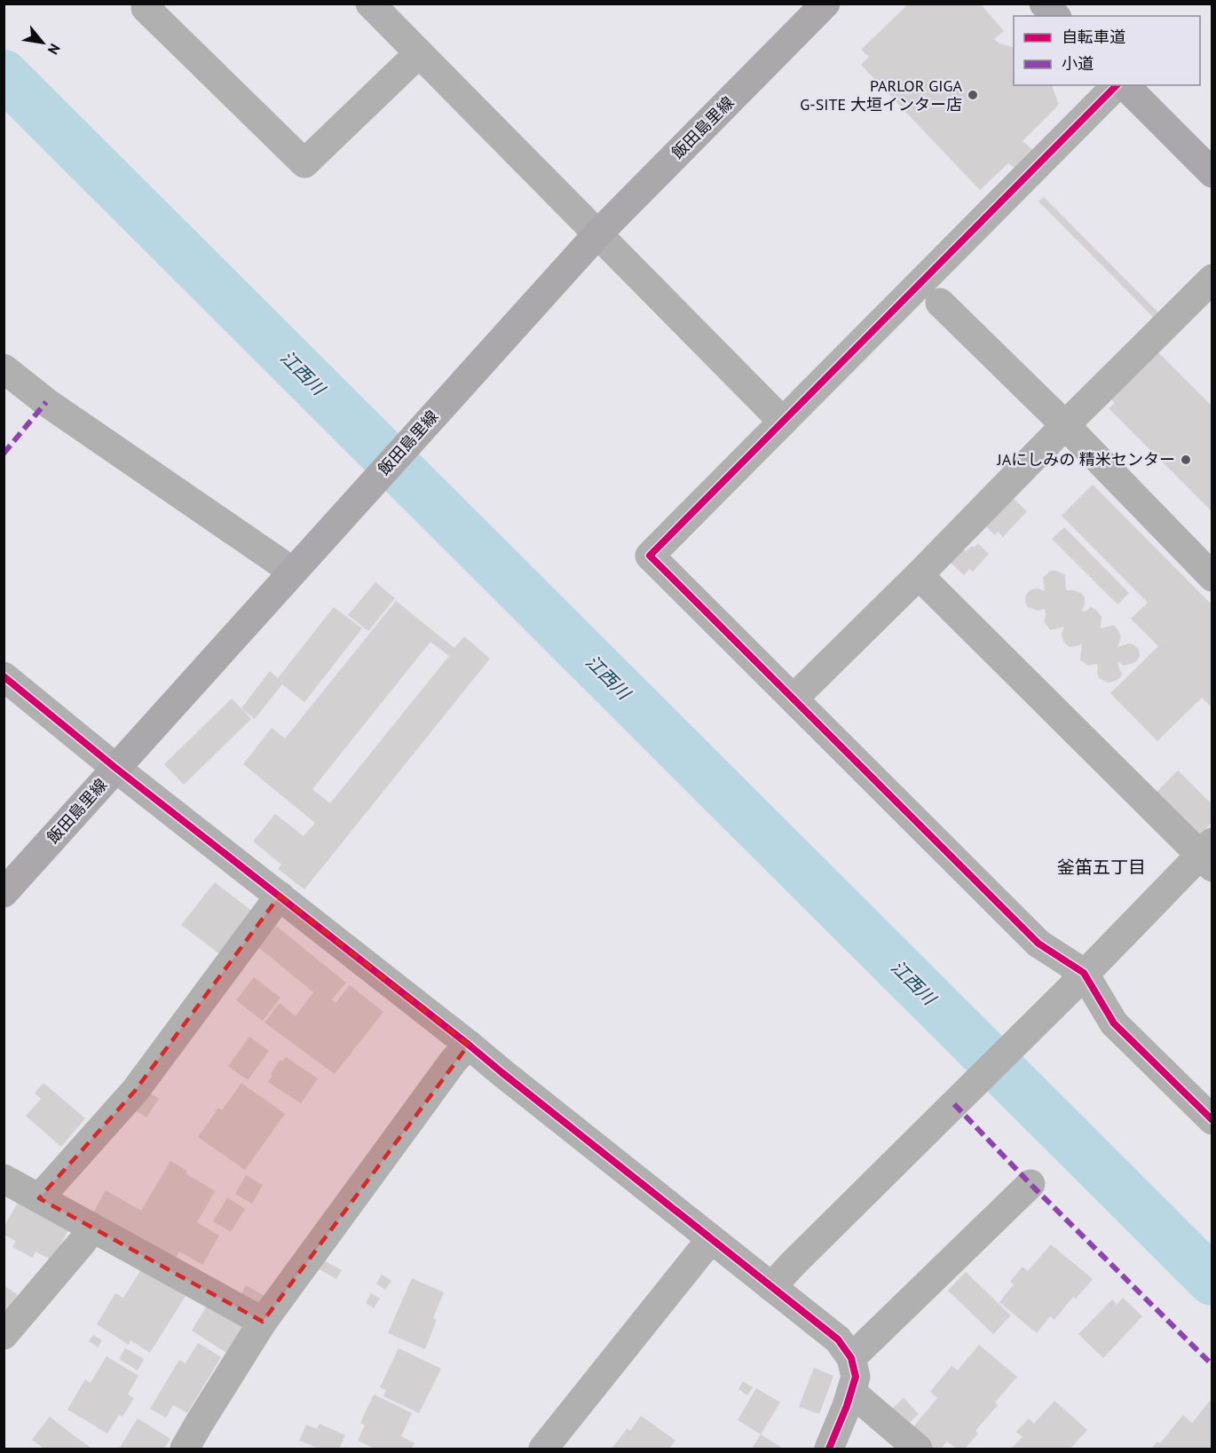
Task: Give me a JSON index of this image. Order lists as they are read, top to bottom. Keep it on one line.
{"streets":{"main road":["飯田島里線"]},"districts":["釜笛五丁目"],"water":["江西川"],"places":["PARLOR GIGA G-SITE 大垣インター店","JAにしみの 精米センター"],"legend":["自転車道","小道"],"north":"bottom right"}
